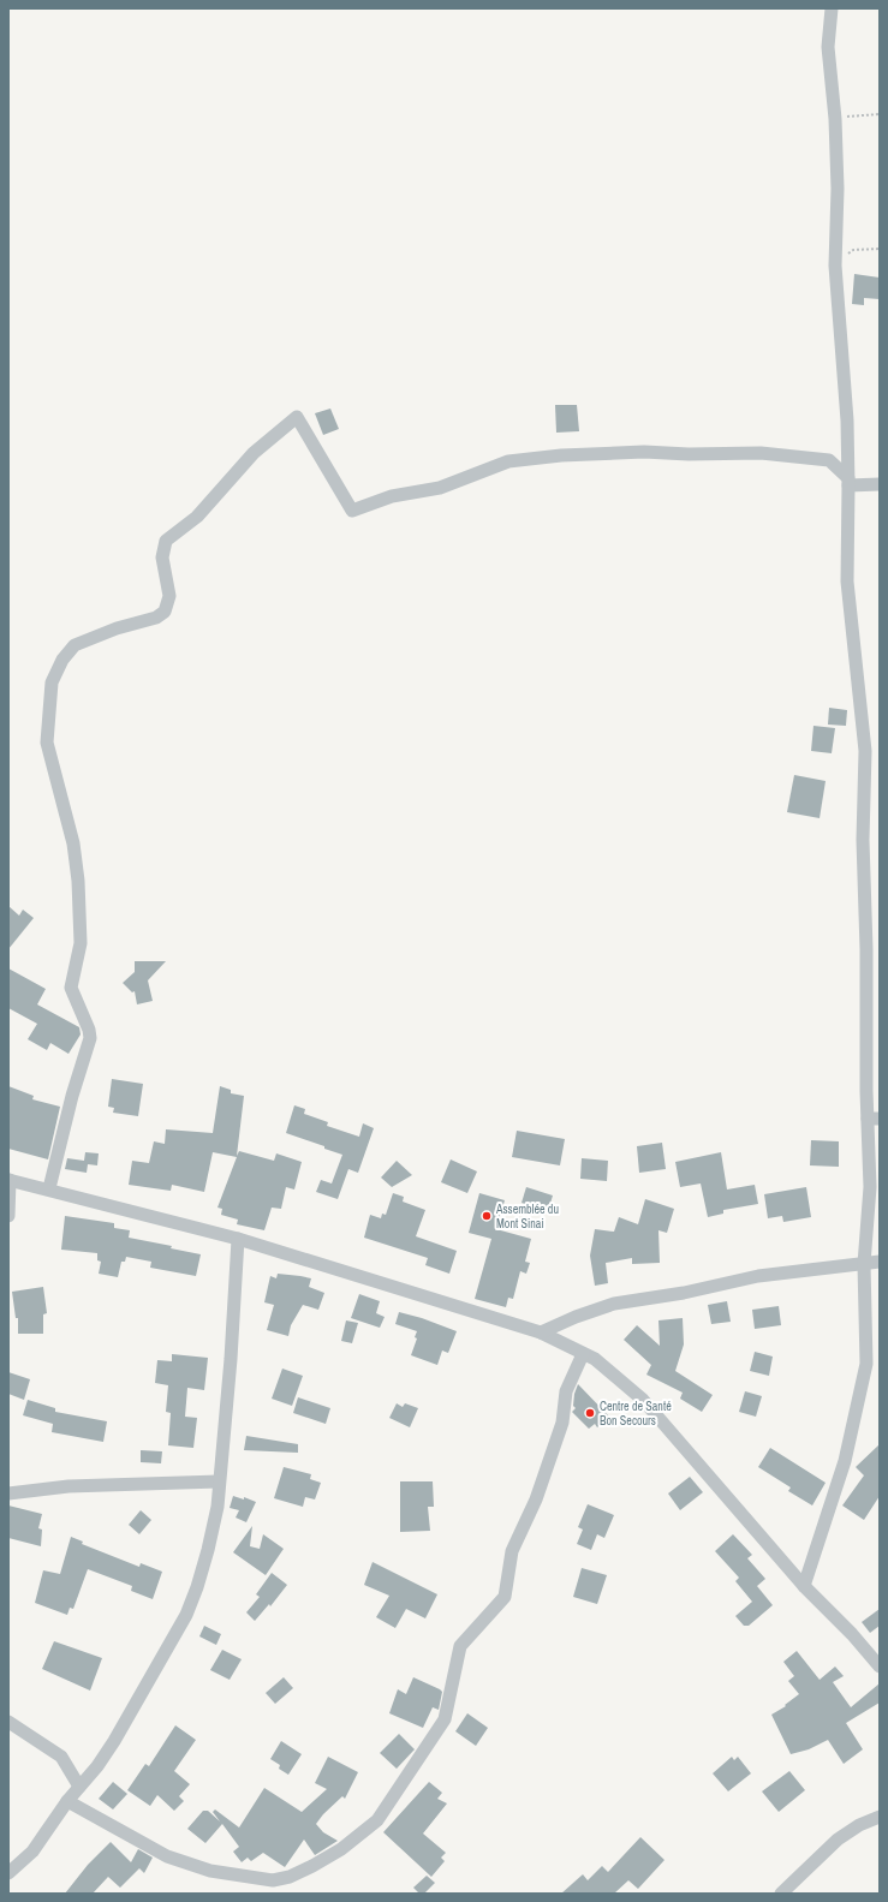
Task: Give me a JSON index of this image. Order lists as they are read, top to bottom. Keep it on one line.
{"places":["Assemblée du Mont Sinai","Centre de Santé Bon Secours"]}
